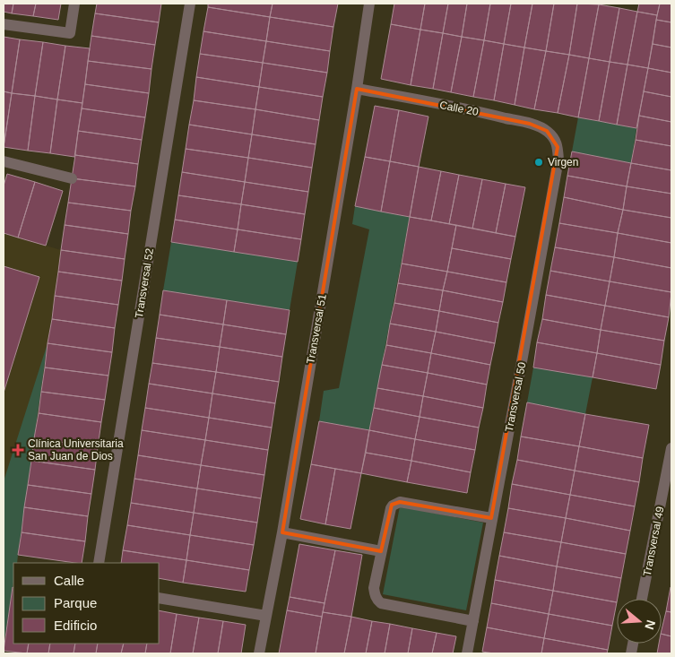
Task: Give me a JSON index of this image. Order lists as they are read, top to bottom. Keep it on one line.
{"streets":{"street":["Calle 20","Transversal 52","Transversal 51","Transversal 50","Transversal 49"]},"crossings":[["Calle 20","Transversal 51"],["Calle 20","Transversal 50"]],"places":{"other":["Virgen"],"health":["Clínica Universitaria San Juan de Dios"]},"legend":["Calle","Parque","Edificio"],"north":"right"}
